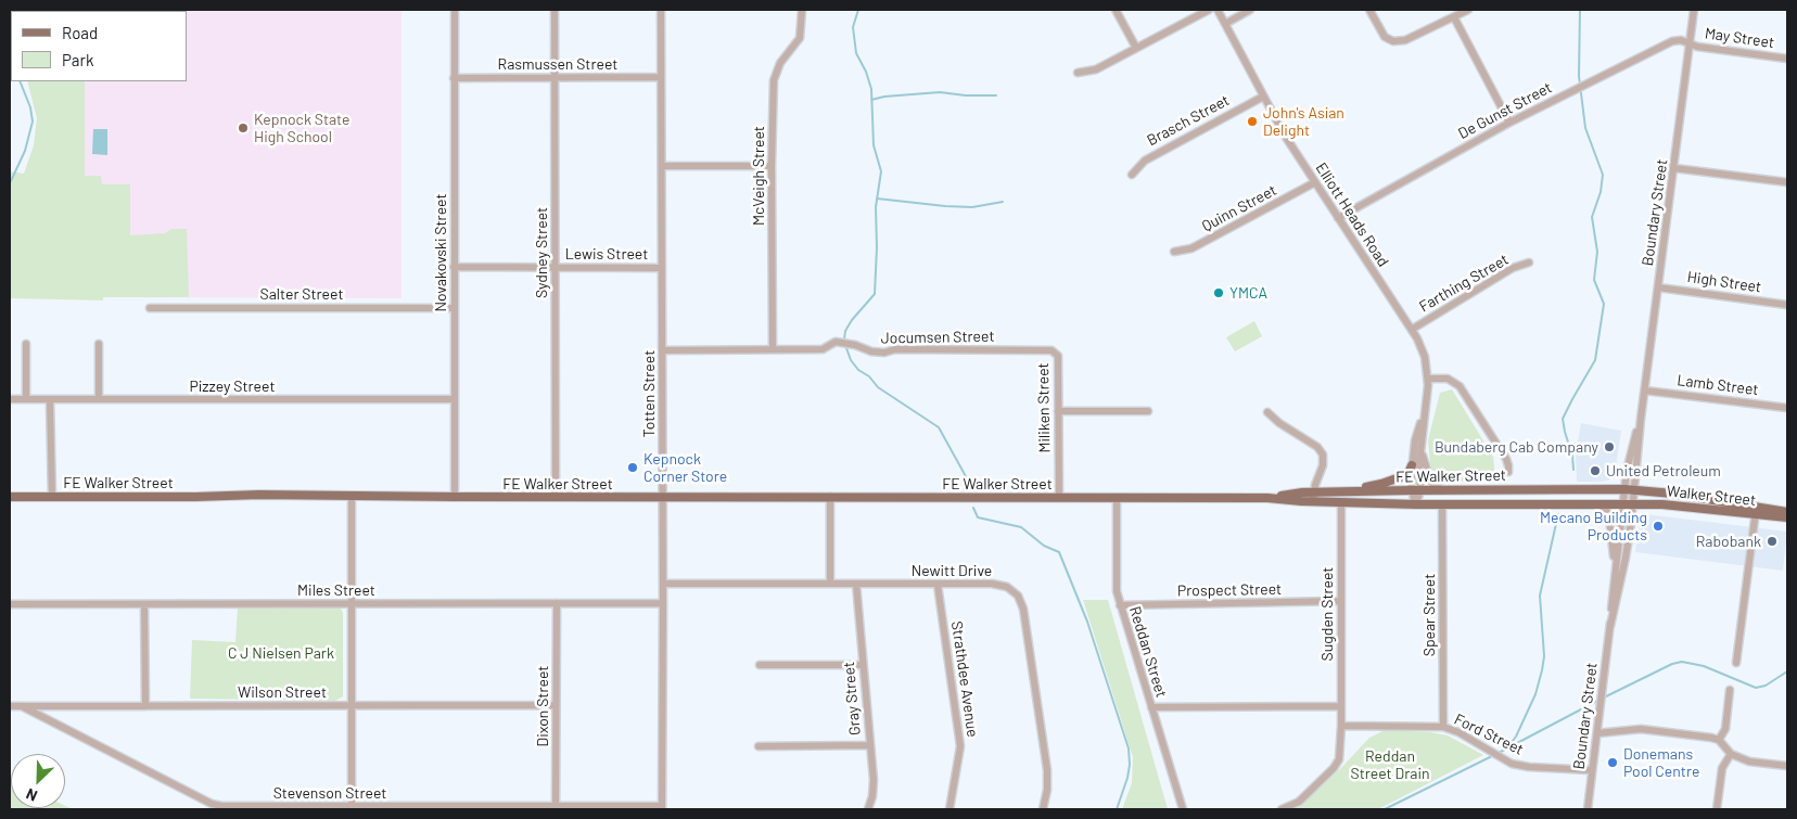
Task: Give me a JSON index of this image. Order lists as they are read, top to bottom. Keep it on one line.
{"streets":{"main road":["FE Walker Street","Walker Street"],"street":["May Street","Rasmussen Street","De Gunst Street","Brasch Street","McVeigh Street","Quinn Street","Boundary Street","Elliott Heads Road","Novakovski Street","Sydney Street","Lewis Street","High Street","Farthing Street","Salter Street","Jocumsen Street","Lamb Street","Pizzey Street","Totten Street","Miliken Street","Newitt Drive","Miles Street","Prospect Street","Sugden Street","Spear Street","Reddan Street","Strathdee Avenue","Wilson Street","Gray Street","Dixon Street","Ford Street","Stevenson Street"]},"crossings":[["May Street","De Gunst Street"],["May Street","Boundary Street"],["Rasmussen Street","Novakovski Street"],["Rasmussen Street","Sydney Street"],["Rasmussen Street","Totten Street"],["De Gunst Street","Boundary Street"],["De Gunst Street","Elliott Heads Road"],["Brasch Street","Elliott Heads Road"],["McVeigh Street","Jocumsen Street"],["Quinn Street","Elliott Heads Road"],["Boundary Street","High Street"],["Boundary Street","Lamb Street"],["Boundary Street","FE Walker Street"],["Boundary Street","Walker Street"],["Boundary Street","Ford Street"],["Elliott Heads Road","Farthing Street"],["Elliott Heads Road","FE Walker Street"],["Novakovski Street","Lewis Street"],["Novakovski Street","Salter Street"],["Novakovski Street","Pizzey Street"],["Novakovski Street","FE Walker Street"],["Sydney Street","Lewis Street"],["Sydney Street","FE Walker Street"],["Lewis Street","Totten Street"],["Jocumsen Street","Totten Street"],["Jocumsen Street","Miliken Street"],["Totten Street","FE Walker Street"],["Totten Street","Newitt Drive"],["Totten Street","Miles Street"],["Totten Street","Stevenson Street"],["Miliken Street","FE Walker Street"],["FE Walker Street","Walker Street"],["FE Walker Street","Sugden Street"],["FE Walker Street","Spear Street"],["FE Walker Street","Reddan Street"],["Newitt Drive","Strathdee Avenue"],["Newitt Drive","Gray Street"],["Miles Street","Dixon Street"],["Prospect Street","Sugden Street"],["Prospect Street","Reddan Street"],["Sugden Street","Ford Street"],["Spear Street","Ford Street"],["Wilson Street","Dixon Street"],["Wilson Street","Stevenson Street"],["Dixon Street","Stevenson Street"]],"parks":["C J Nielsen Park","Reddan Street Drain"],"places":["John's Asian Delight","Kepnock State High School","YMCA","Bundaberg Cab Company","Kepnock Corner Store","United Petroleum","Mecano Building Products","Rabobank","Donemans Pool Centre"],"legend":["Road","Park"],"north":"bottom left"}
